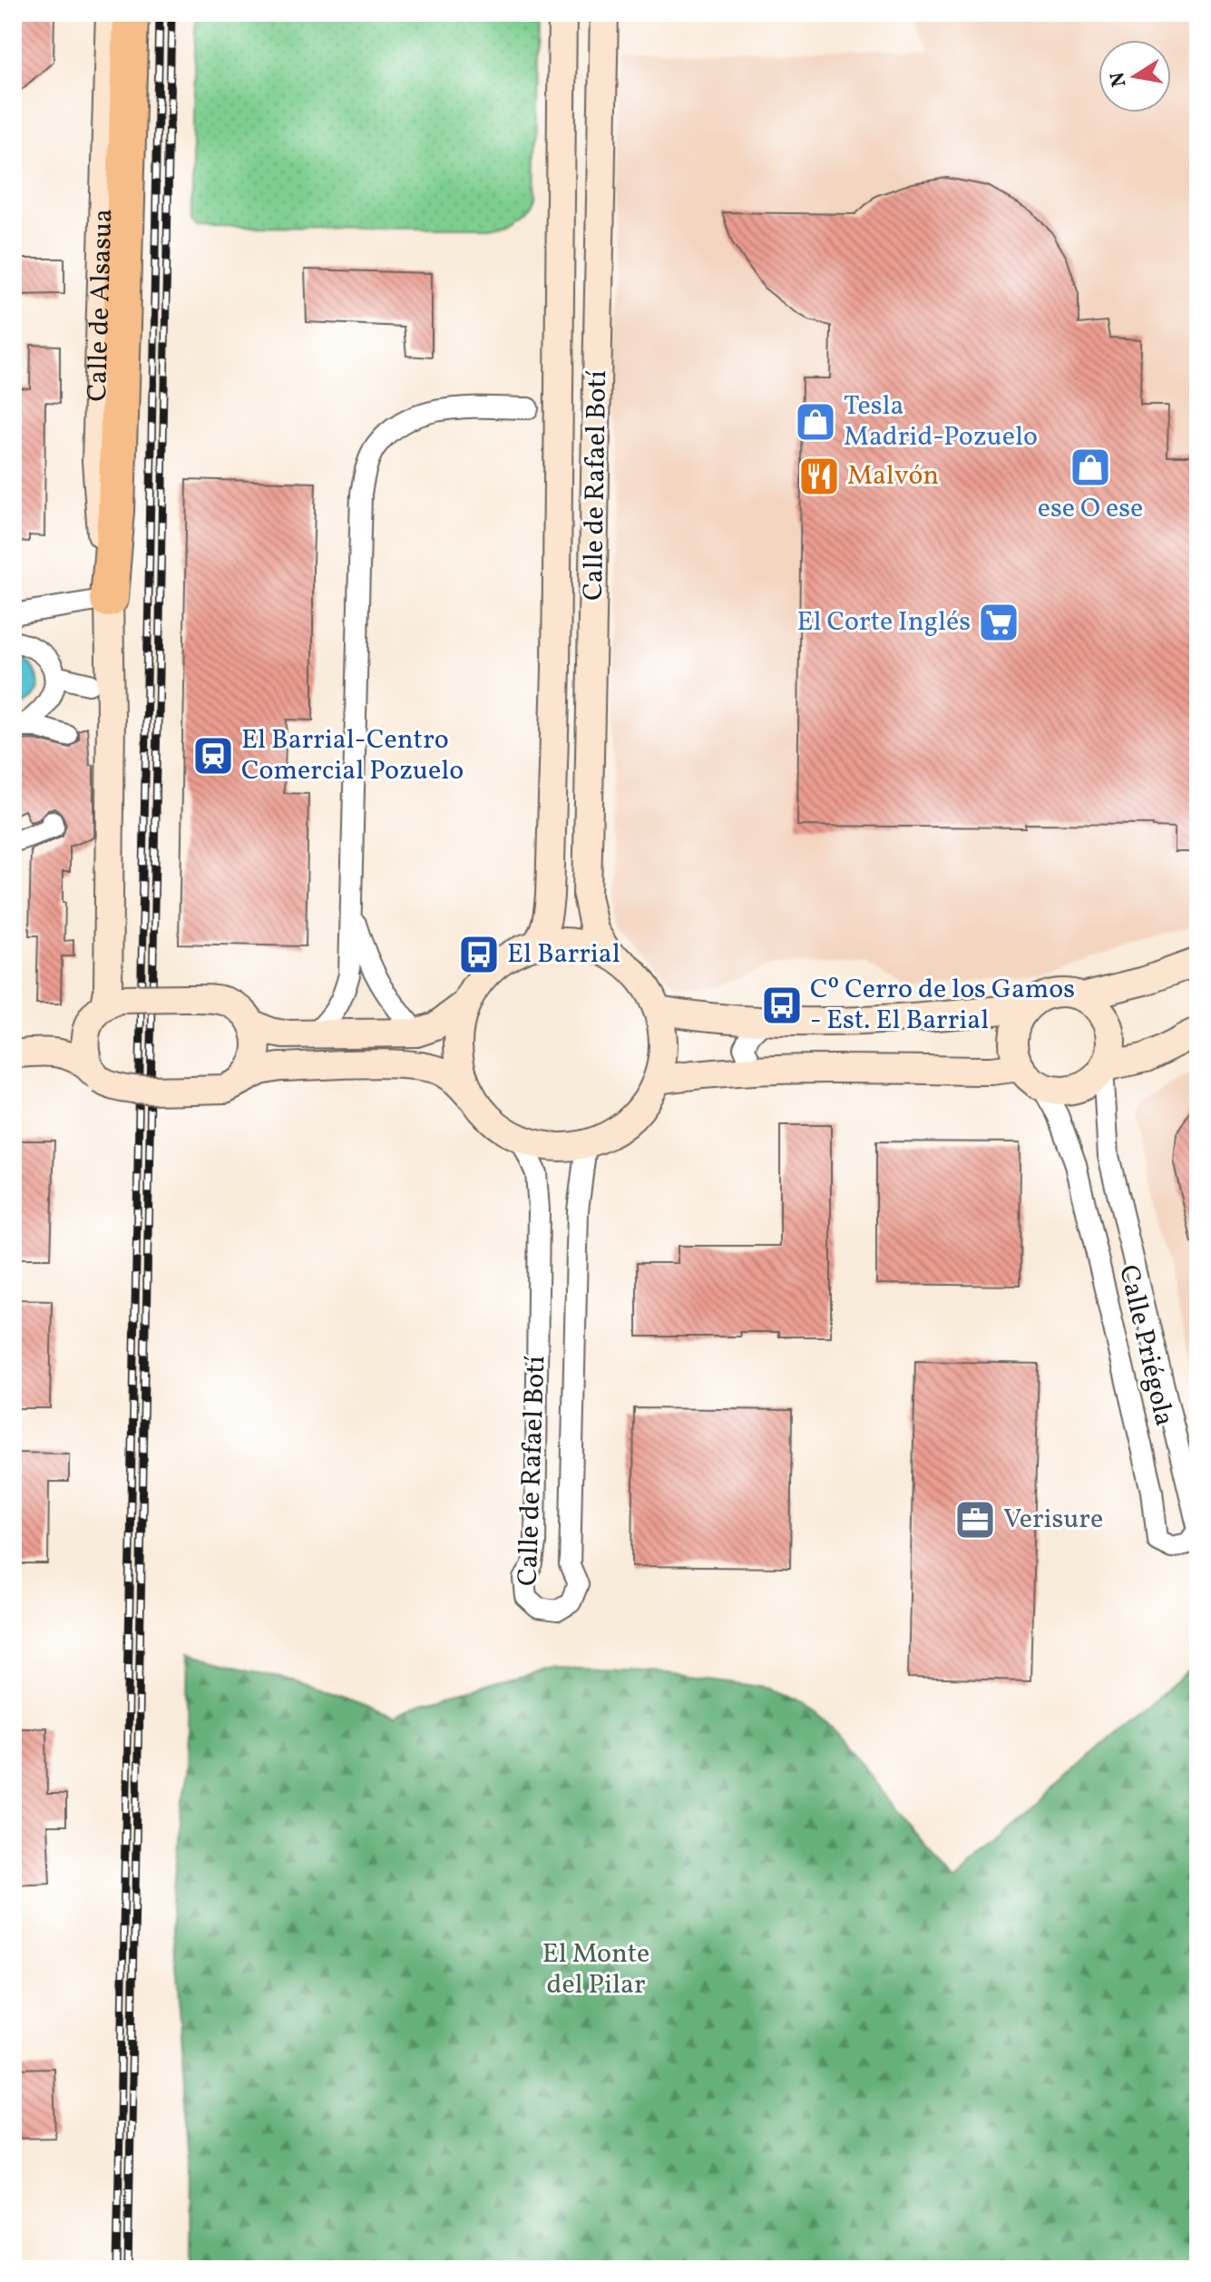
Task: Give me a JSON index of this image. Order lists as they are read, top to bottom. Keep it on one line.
{"streets":{"street":["Calle de Alsasua","Calle de Rafael Botí","Calle Priégola"]},"parks":["El Monte del Pilar"],"places":{"shop":["Tesla Madrid-Pozuelo","ese O ese"],"restaurant":["Malvón"],"supermarket":["El Corte Inglés"],"station":["El Barrial-Centro Comercial Pozuelo"],"bus stop":["El Barrial","Cº Cerro de los Gamos - Est. El Barrial"],"office":["Verisure"]},"north":"left"}
